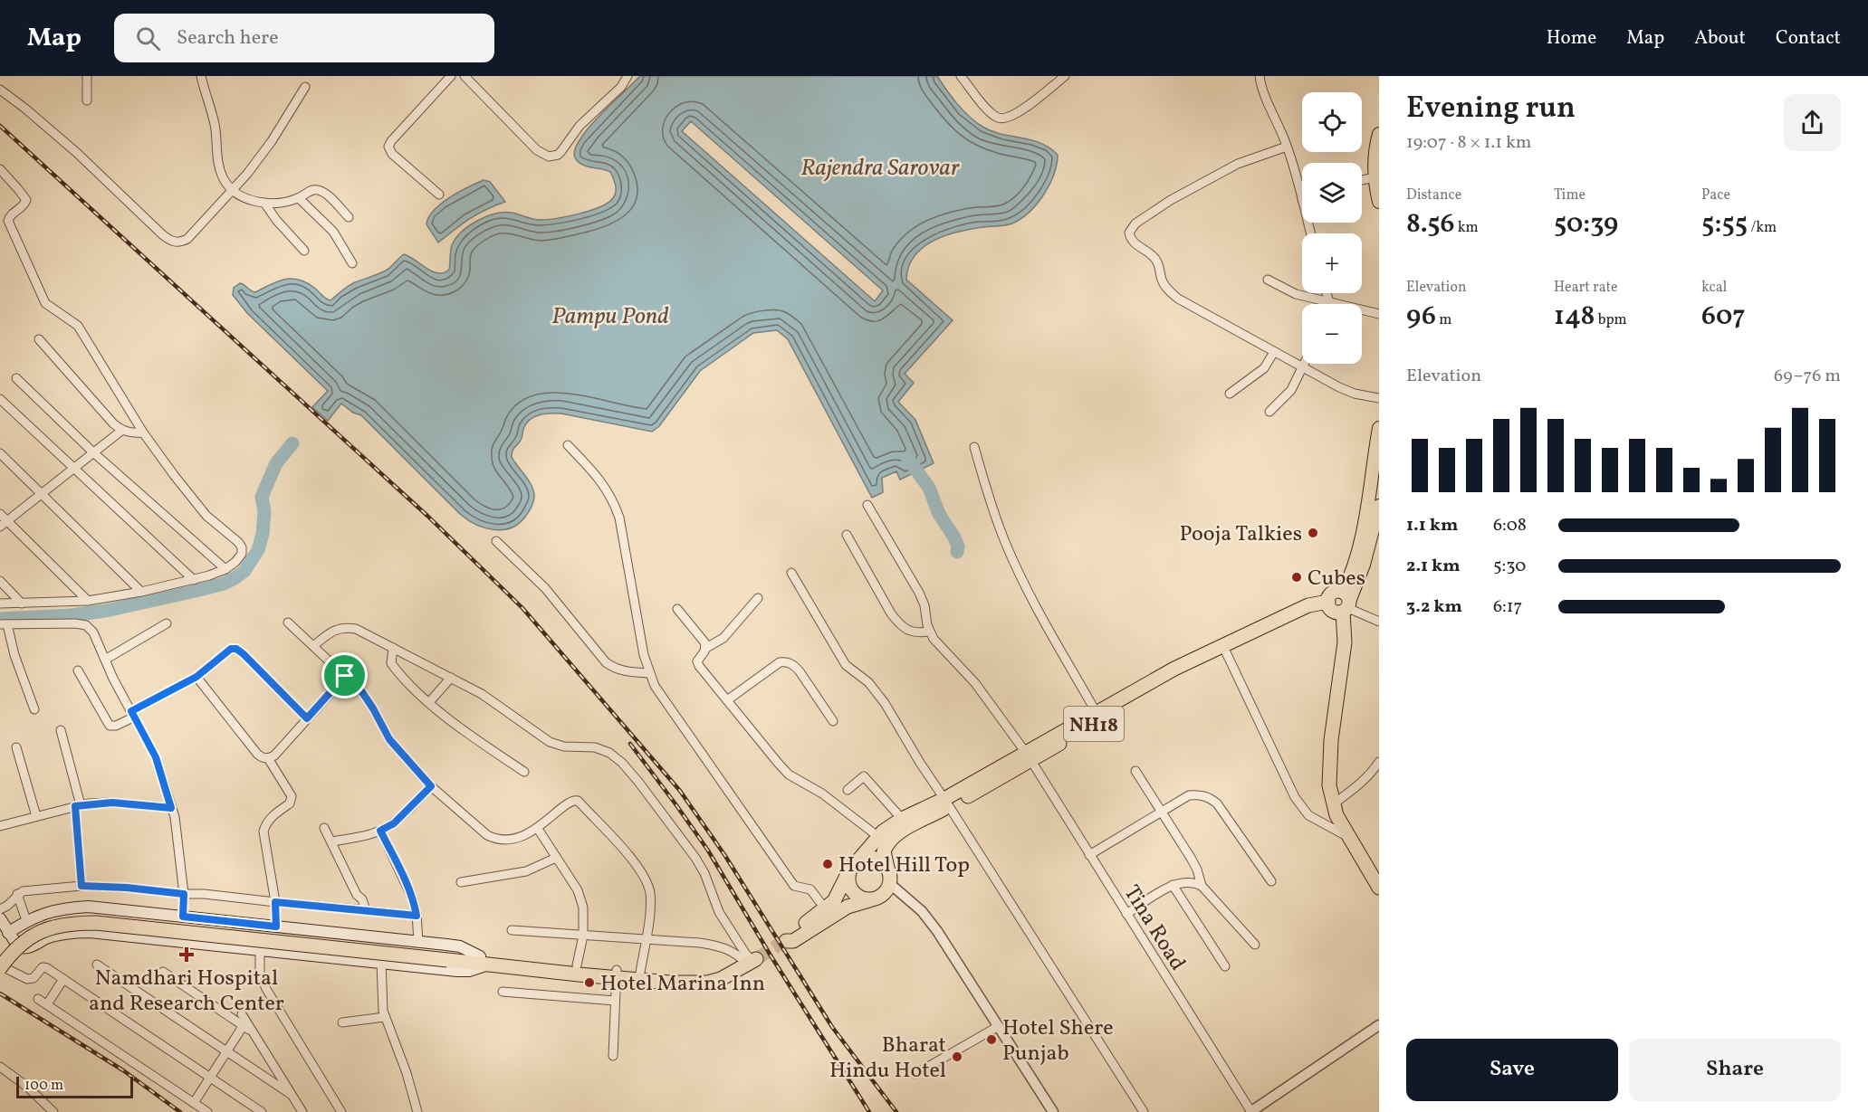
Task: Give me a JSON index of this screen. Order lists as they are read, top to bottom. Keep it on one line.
{"streets":{"highway":["NH18"],"street":["Tina Road"]},"crossings":[["NH18","Tina Road"]],"water":["Rajendra Sarovar","Pampu Pond"],"places":{"other":["Pooja Talkies","Cubes","Hotel Hill Top","Hotel Marina Inn","Hotel Shere Punjab","Bharat Hindu Hotel"],"health":["Namdhari Hospital and Research Center"]},"scale_bar":"100 m","page":{"header":"Map","search":"Search here","nav":["Home","Map","About","Contact"],"heading":["Evening run","19:07 · 8 × 1.1 km"],"map_buttons":["+","−"],"stats":[["Distance","8.56 km"],["Time","50:39"],["Pace","5:55 /km"],["Elevation","96 m"],["Heart rate","148 bpm"],["kcal","607"]],"chart":["Elevation","69–76 m"],"list":[{"name":"1.1 km","note":"6:08"},{"name":"2.1 km","note":"5:30"},{"name":"3.2 km","note":"6:17"}],"buttons":["Save","Share"],"scale":"100 m"}}
